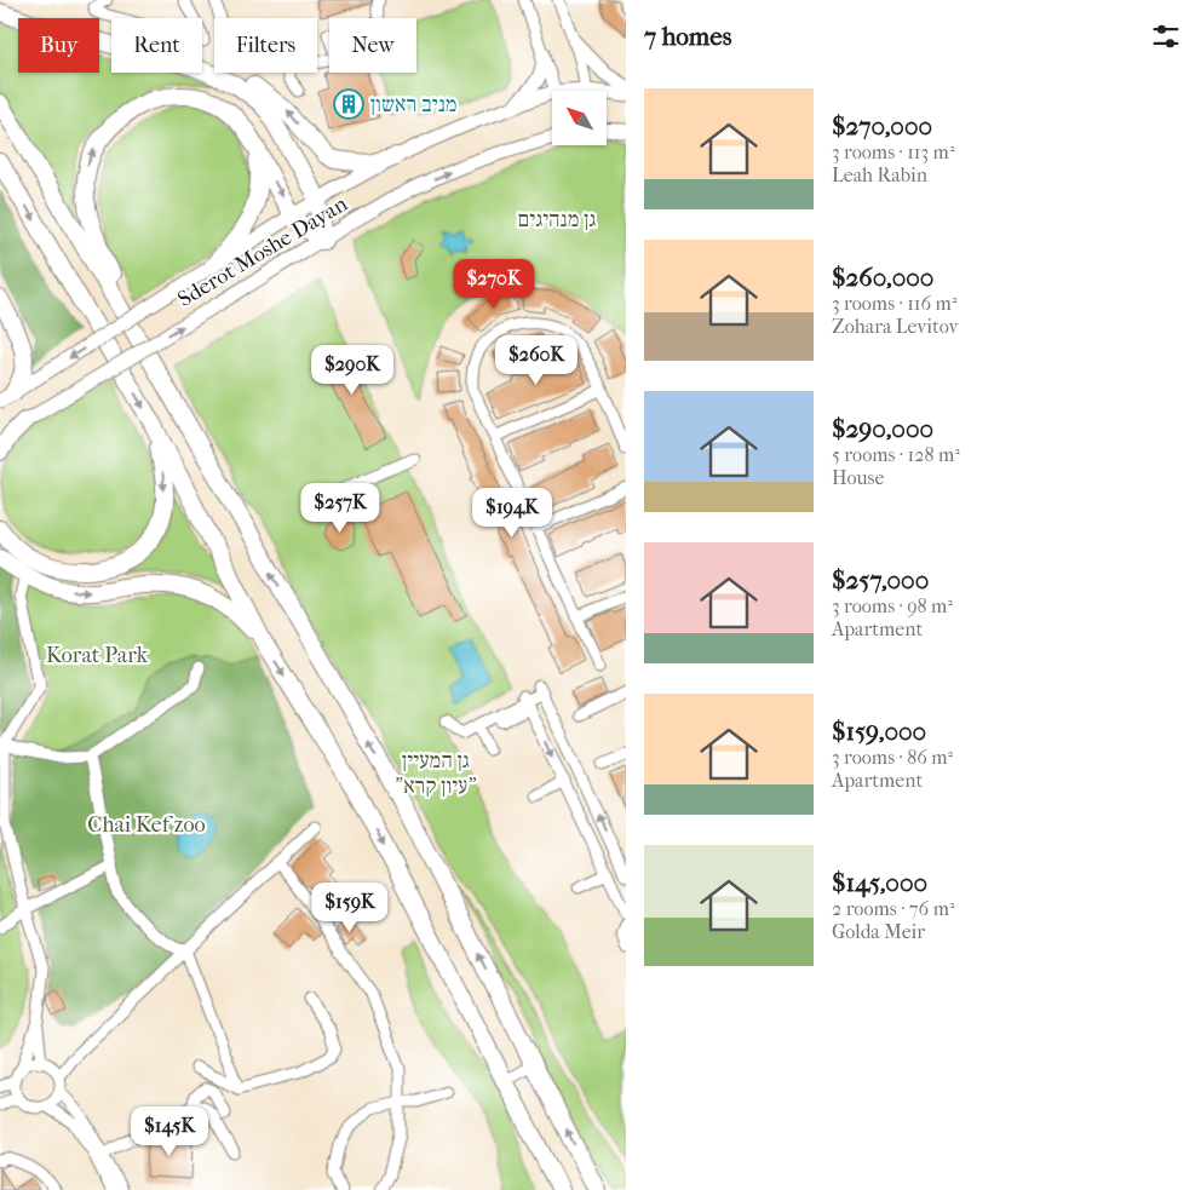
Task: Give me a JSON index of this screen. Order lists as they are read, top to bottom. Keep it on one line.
{"streets":{"main road":["Sderot Moshe Dayan"]},"parks":["גן מנהיגים","Korat Park","גן המעיין \"עיון קרא\"","Chai Kef zoo"],"places":{"building":["מניב ראשון"]},"north":"top left","page":{"heading":"7 homes","chip":["Buy","Rent","Filters","New"],"list":[{"name":"$270,000","note":"3 rooms · 113 m² · Leah Rabin"},{"name":"$260,000","note":"3 rooms · 116 m² · Zohara Levitov"},{"name":"$290,000","note":"5 rooms · 128 m² · House"},{"name":"$257,000","note":"3 rooms · 98 m² · Apartment"},{"name":"$159,000","note":"3 rooms · 86 m² · Apartment"},{"name":"$145,000","note":"2 rooms · 76 m² · Golda Meir"}],"price":["$270K","$260K","$290K","$257K","$194K","$159K","$145K"]}}
